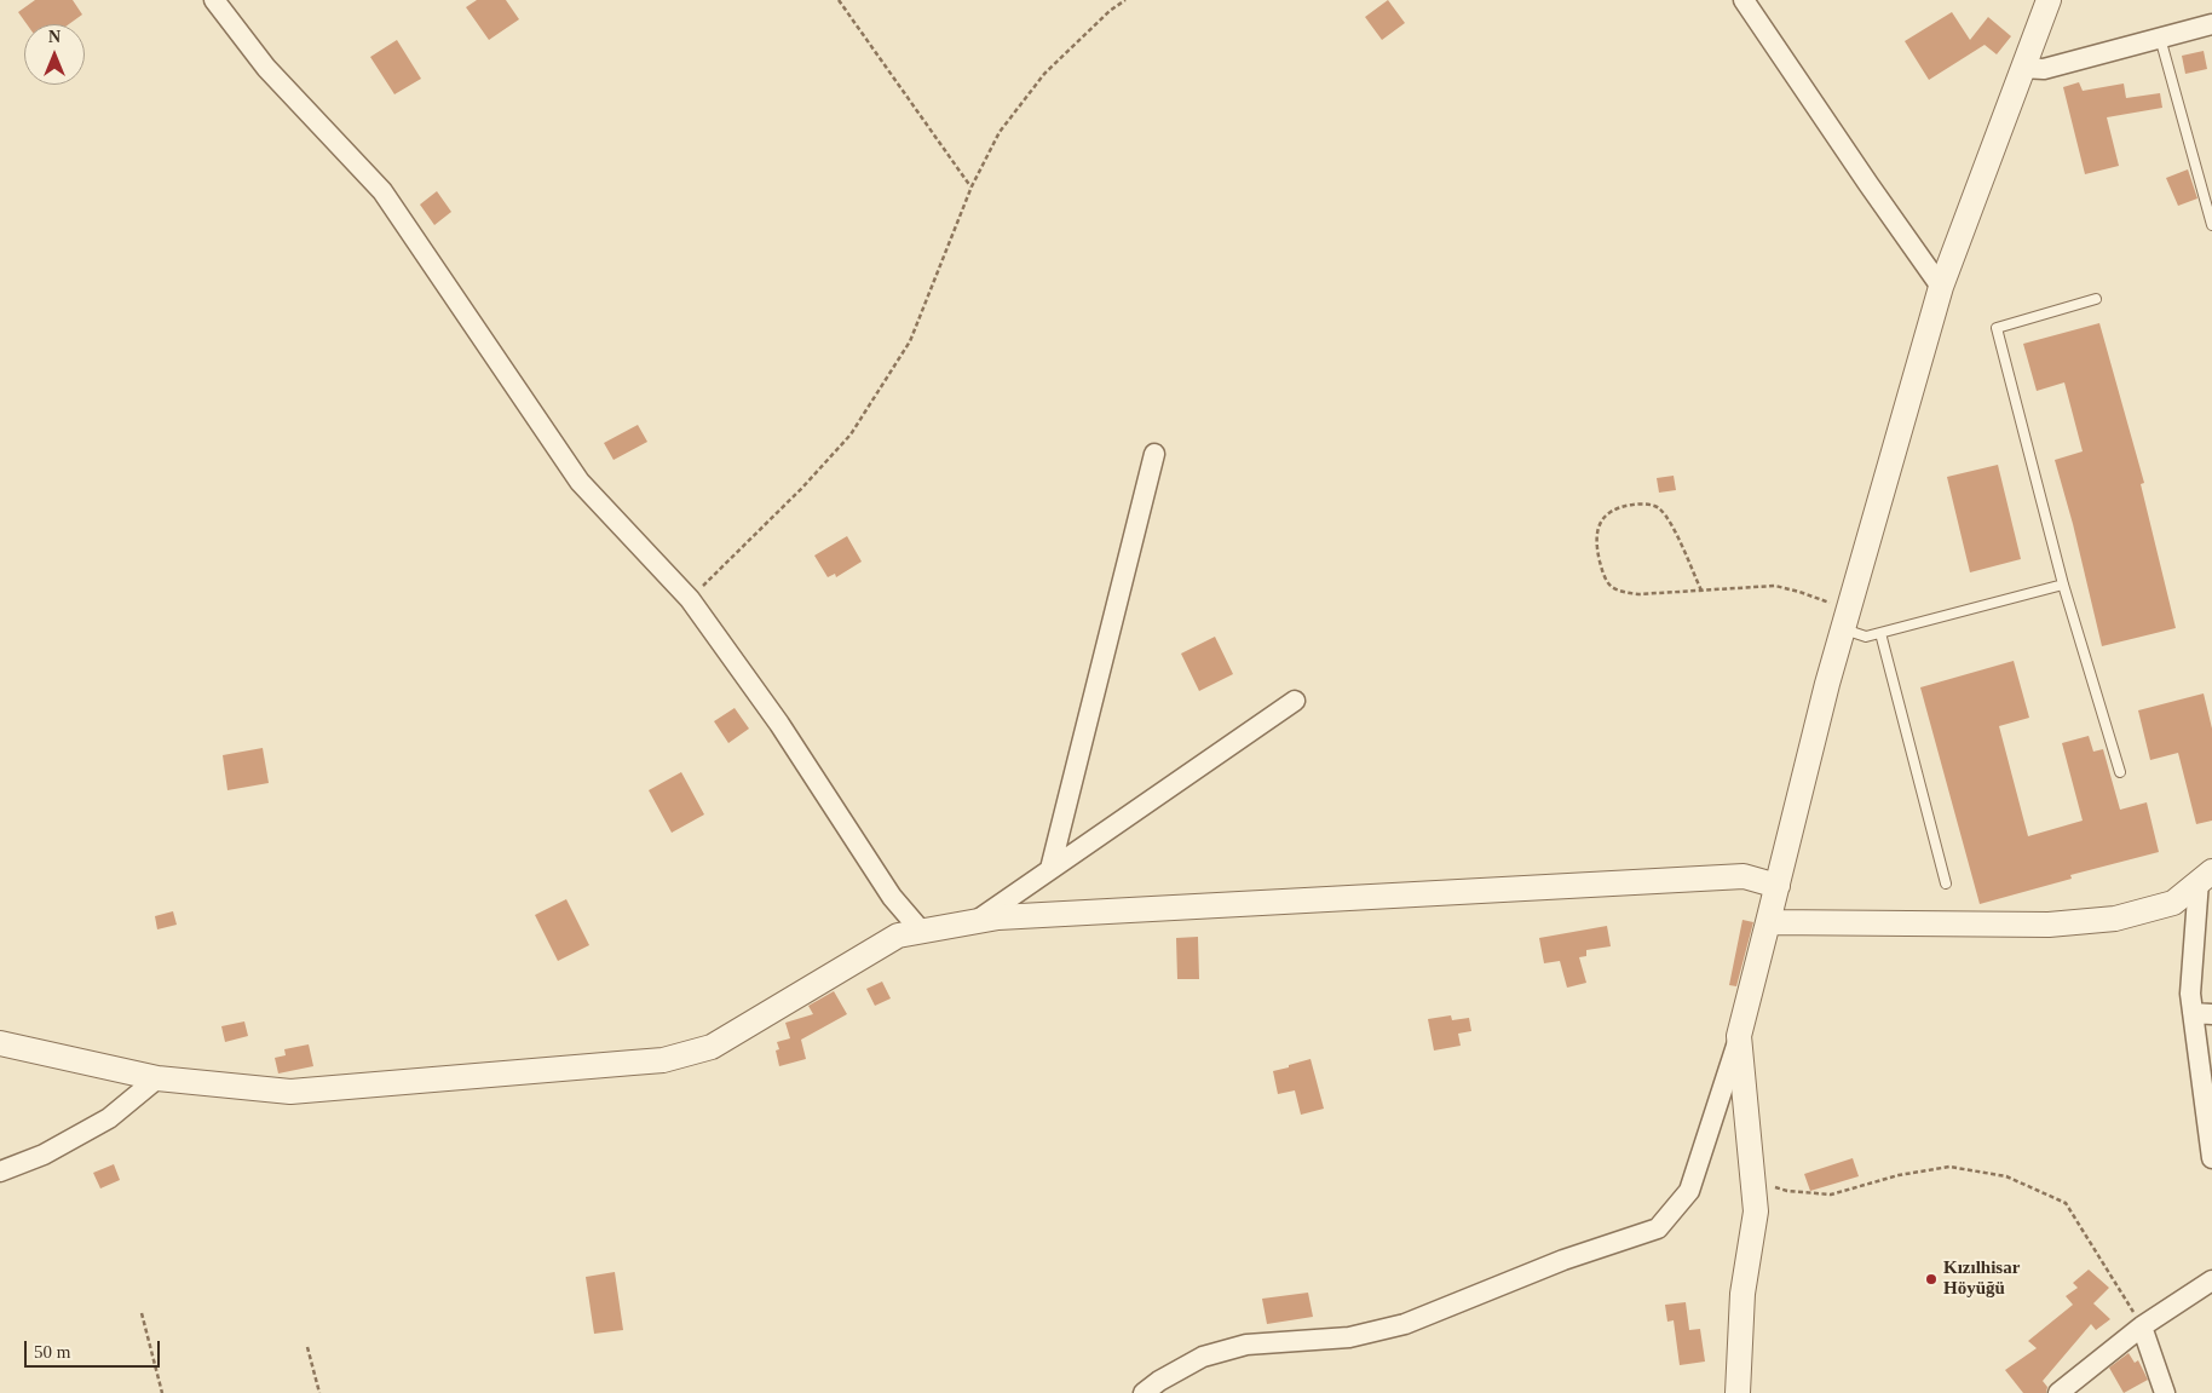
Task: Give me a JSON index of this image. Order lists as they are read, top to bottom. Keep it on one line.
{"places":["Kızılhisar Höyüğü"],"scale_bar":"50 m","north":"top"}
